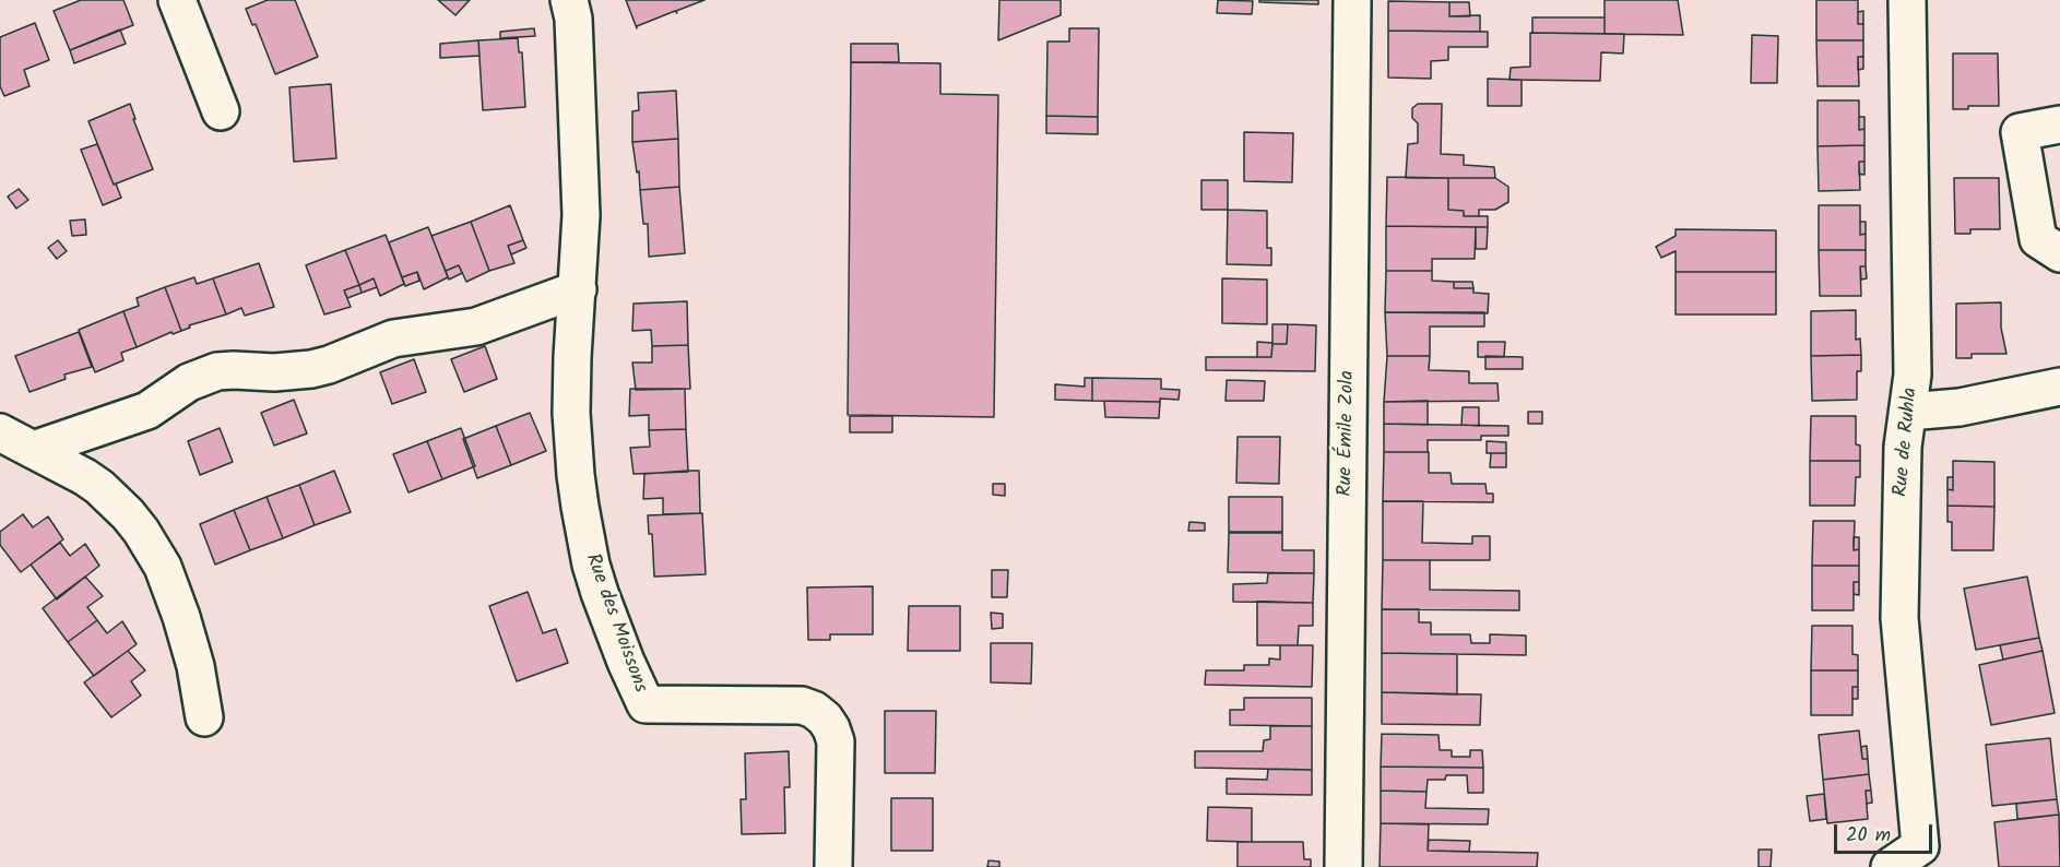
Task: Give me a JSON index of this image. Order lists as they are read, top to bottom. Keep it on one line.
{"streets":{"street":["Rue Émile Zola","Rue de Ruhla","Rue des Moissons"]},"scale_bar":"20 m"}
